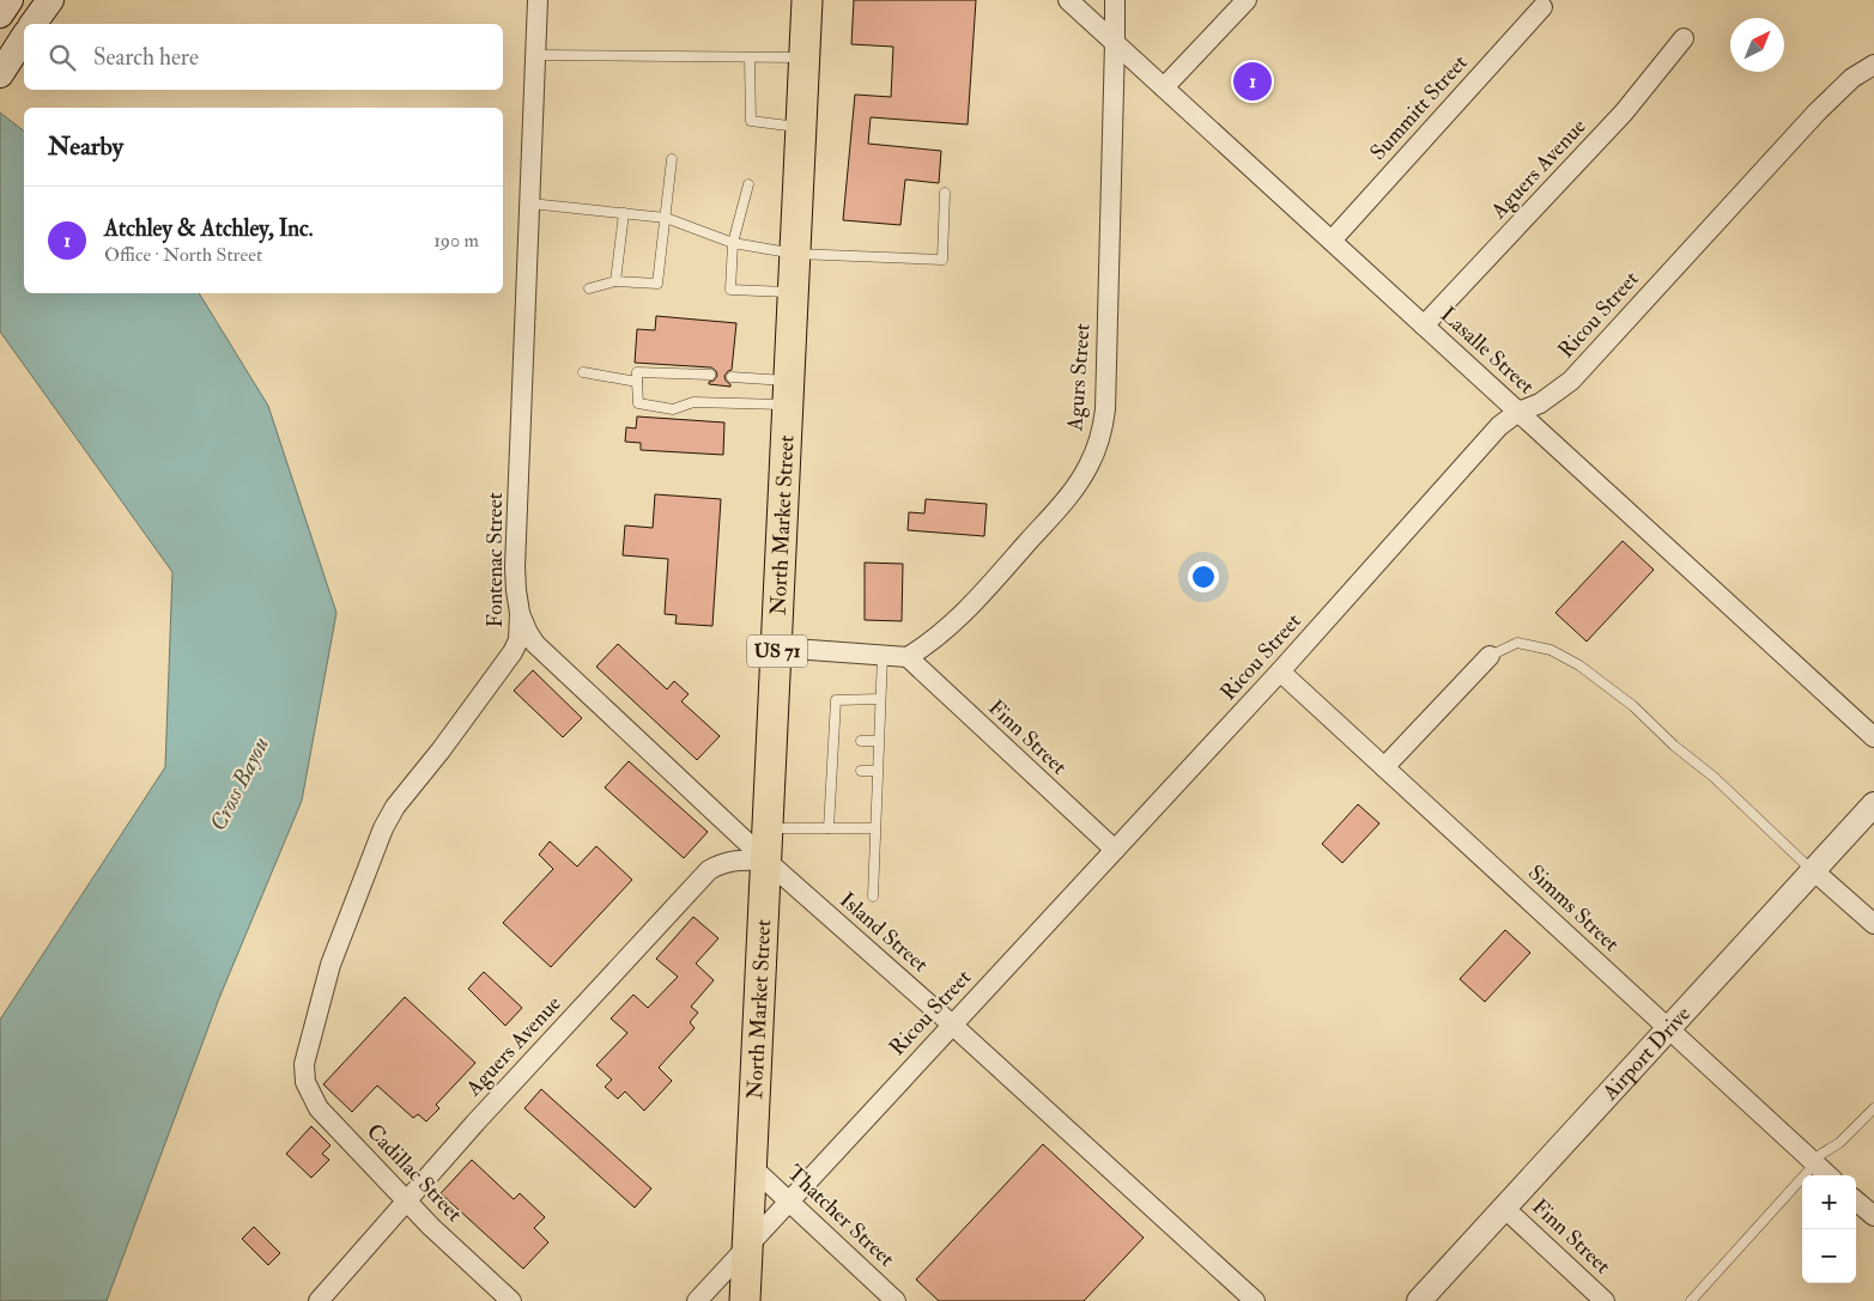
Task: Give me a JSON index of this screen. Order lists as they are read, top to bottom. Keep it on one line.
{"streets":{"main road":["North Market Street","US 71"],"street":["Summitt Street","Aguers Avenue","Ricou Street","Lasalle Street","Agurs Street","Fontenac Street","Finn Street","Simms Street","Island Street","Airport Drive","Cadillac Street","Thatcher Street"]},"crossings":[["Summitt Street","Lasalle Street"],["Aguers Avenue","Lasalle Street"],["Aguers Avenue","North Market Street"],["Aguers Avenue","Island Street"],["Aguers Avenue","Cadillac Street"],["Ricou Street","Lasalle Street"],["Ricou Street","North Market Street"],["Ricou Street","Finn Street"],["Ricou Street","Simms Street"],["Ricou Street","Island Street"],["Ricou Street","Thatcher Street"],["Lasalle Street","Agurs Street"],["Agurs Street","Finn Street"],["North Market Street","Island Street"],["North Market Street","Thatcher Street"],["Fontenac Street","Island Street"],["Fontenac Street","Cadillac Street"],["Finn Street","Airport Drive"],["Simms Street","Airport Drive"]],"water":["Cross Bayou"],"north":"top right","page":{"search":"Search here","pins":"1","heading":"Nearby","list":[{"mark":"1","name":"Atchley & Atchley, Inc.","note":"Office · North Street","value":"190 m"}],"map_buttons":["+","−"]}}
